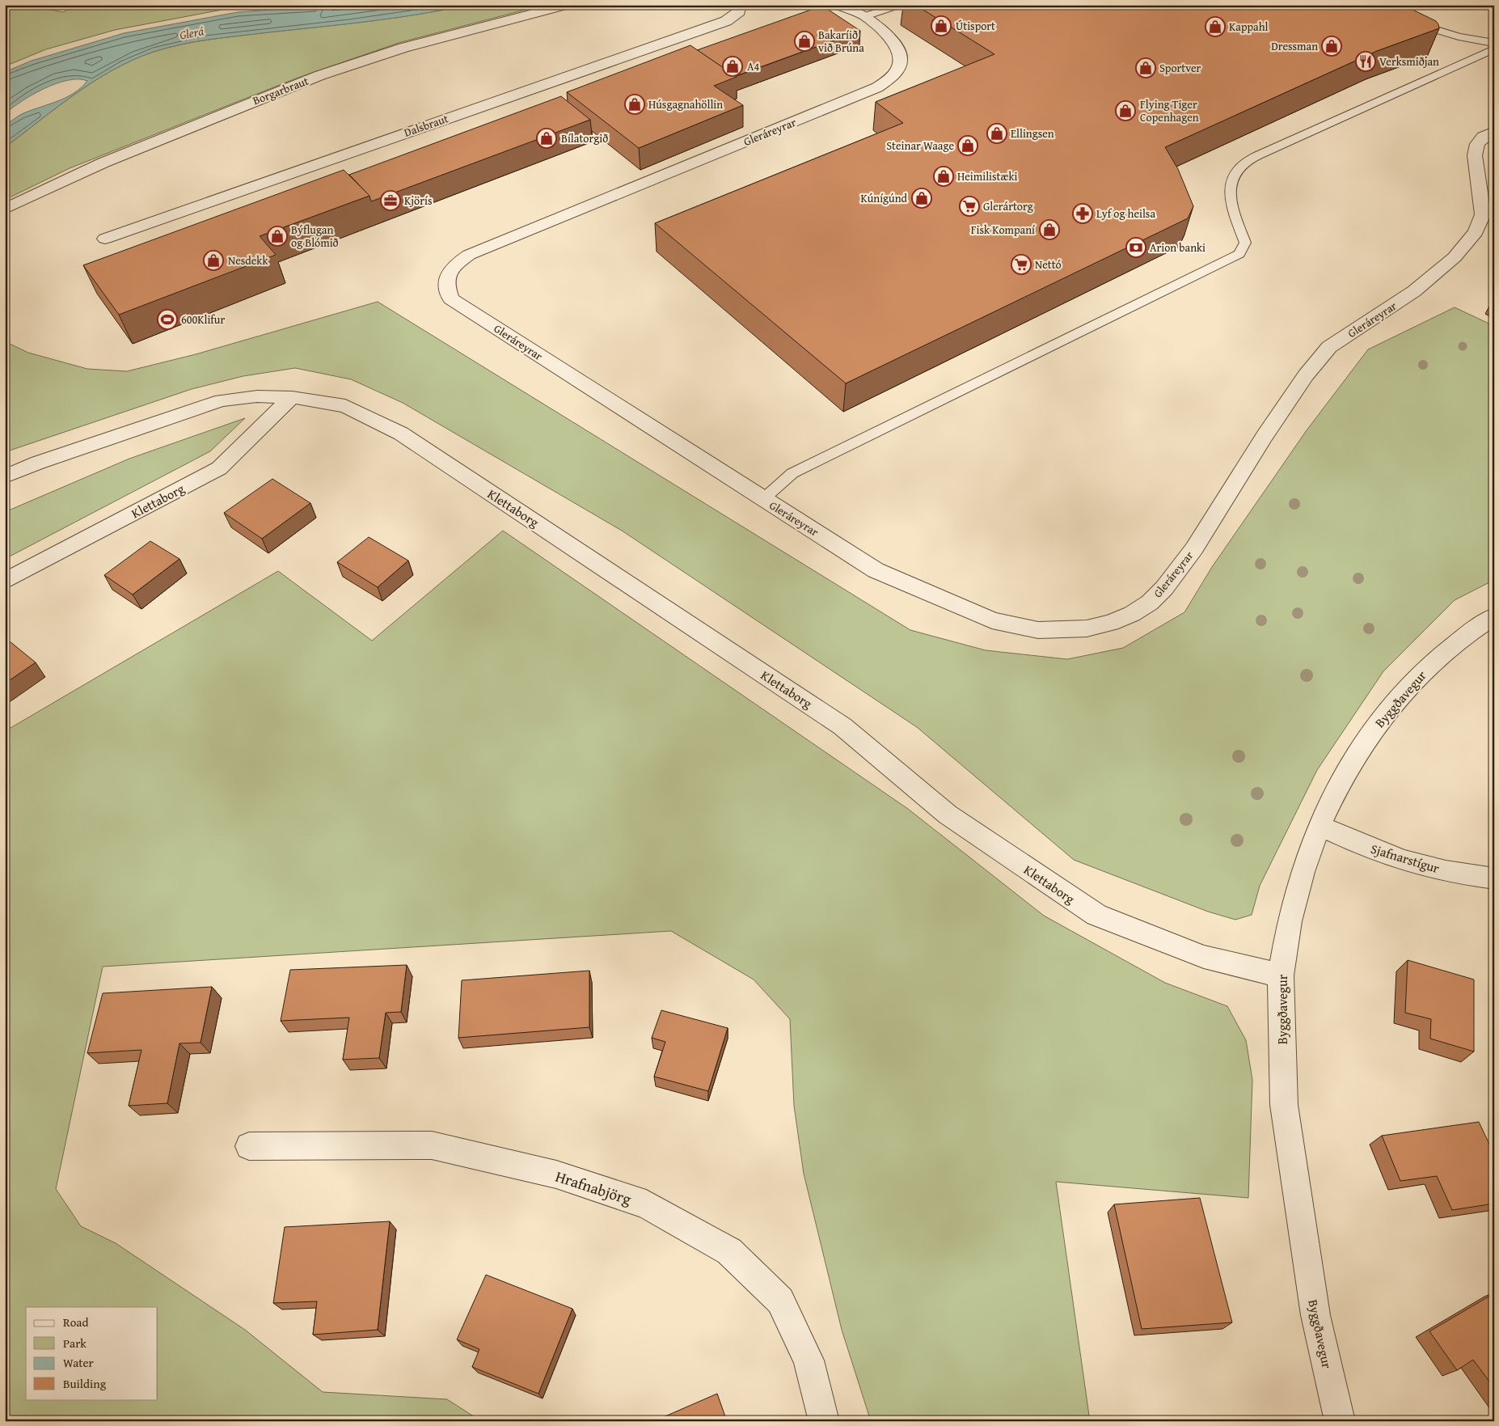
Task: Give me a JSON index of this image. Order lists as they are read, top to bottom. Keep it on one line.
{"streets":{"street":["Borgarbraut","Dalsbraut","Gleráreyrar","Klettaborg","Byggðavegur","Sjafnarstígur","Hrafnabjörg"]},"crossings":[["Klettaborg","Byggðavegur"],["Byggðavegur","Sjafnarstígur"]],"water":["Glerá"],"places":{"shop":["Útisport","Kappahl","Bakaríið við Brúna","Dressman","A4","Sportver","Húsgagnahöllin","Flying Tiger Copenhagen","Ellingsen","Bílatorgið","Steinar Waage","Heimilistæki","Kúnígúnd","Fisk Kompaní","Býflugan og Blómið","Nesdekk"],"restaurant":["Verksmiðjan"],"office":["Kjörís"],"supermarket":["Glerártorg","Nettó"],"pharmacy":["Lyf og heilsa"],"bank":["Arion banki"],"sports":["600Klifur"]},"legend":["Road","Park","Water","Building"]}
